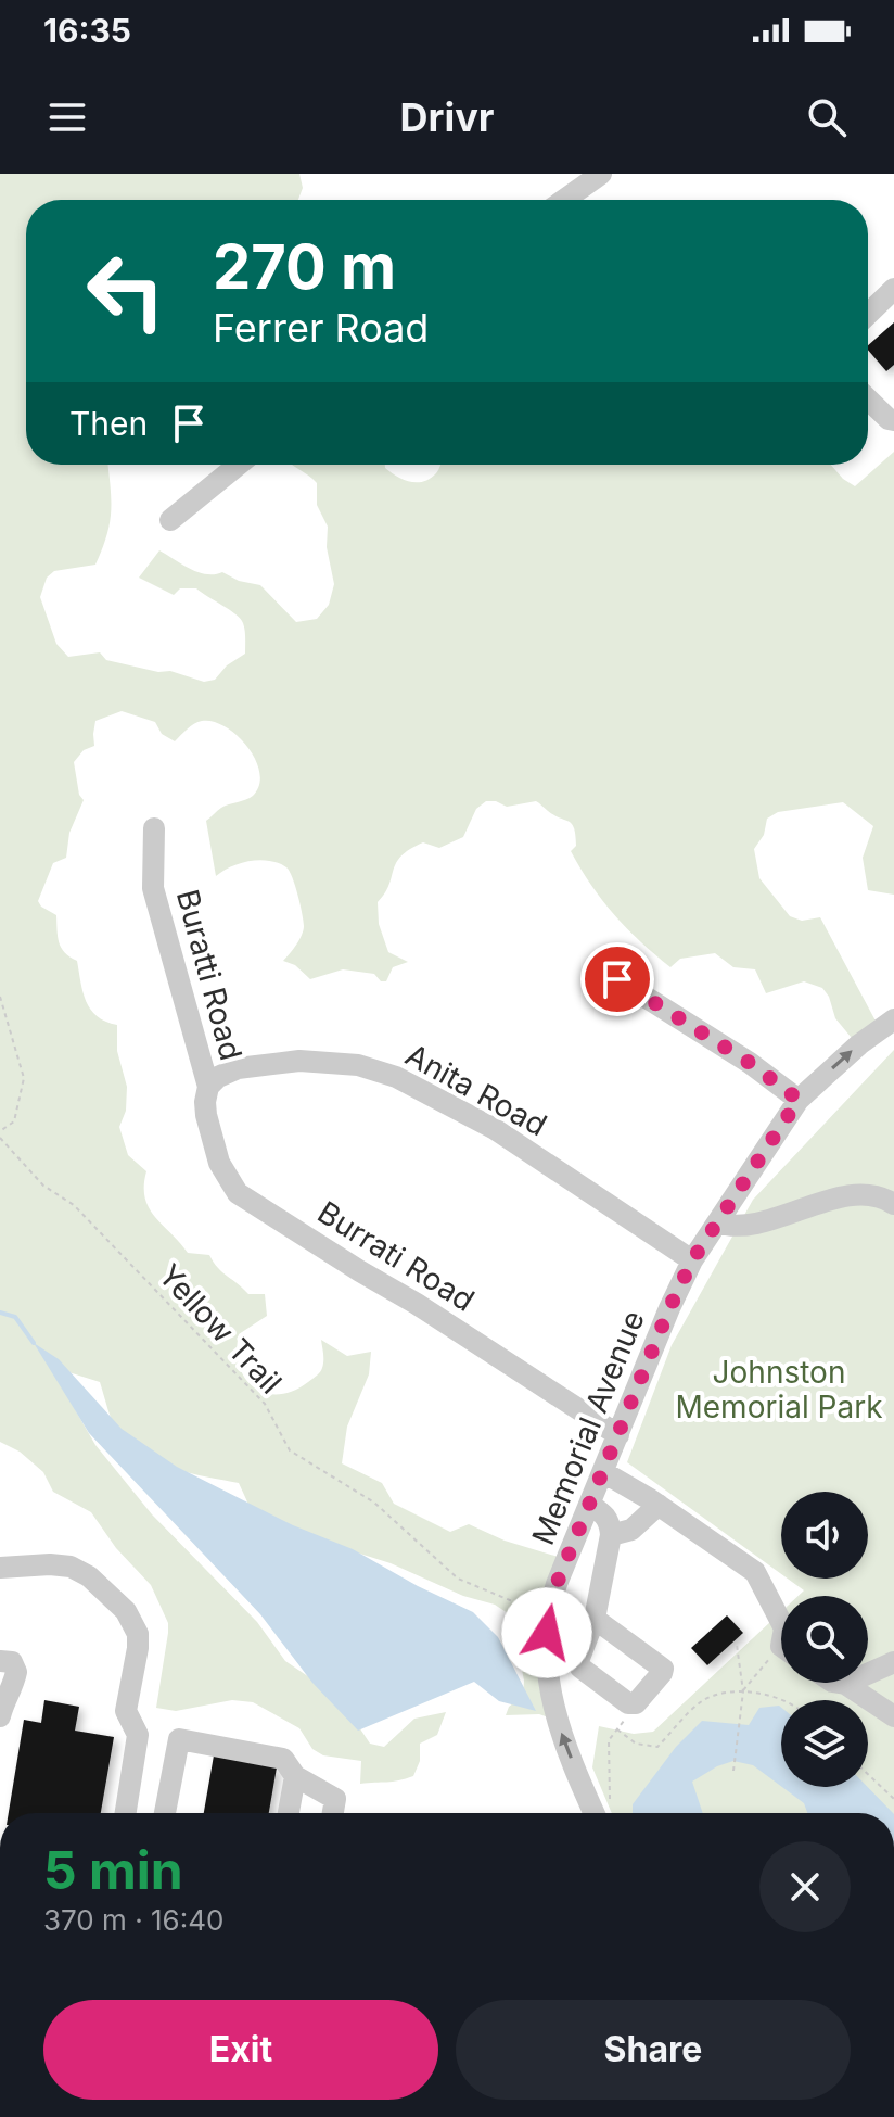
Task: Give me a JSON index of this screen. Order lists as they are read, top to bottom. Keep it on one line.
{"streets":{"street":["Buratti Road","Anita Road","Burrati Road","Memorial Avenue"],"path":["Yellow Trail"]},"crossings":[["Buratti Road","Anita Road"],["Buratti Road","Burrati Road"],["Anita Road","Burrati Road"],["Anita Road","Memorial Avenue"],["Burrati Road","Memorial Avenue"],["Yellow Trail","Memorial Avenue"]],"parks":["Johnston Memorial Park"],"page":{"status":"16:35","header":"Drivr","turn":["270 m","Ferrer Road"],"then":"Then","heading":["5 min","370 m · 16:40"],"buttons":["Exit","Share"]}}
